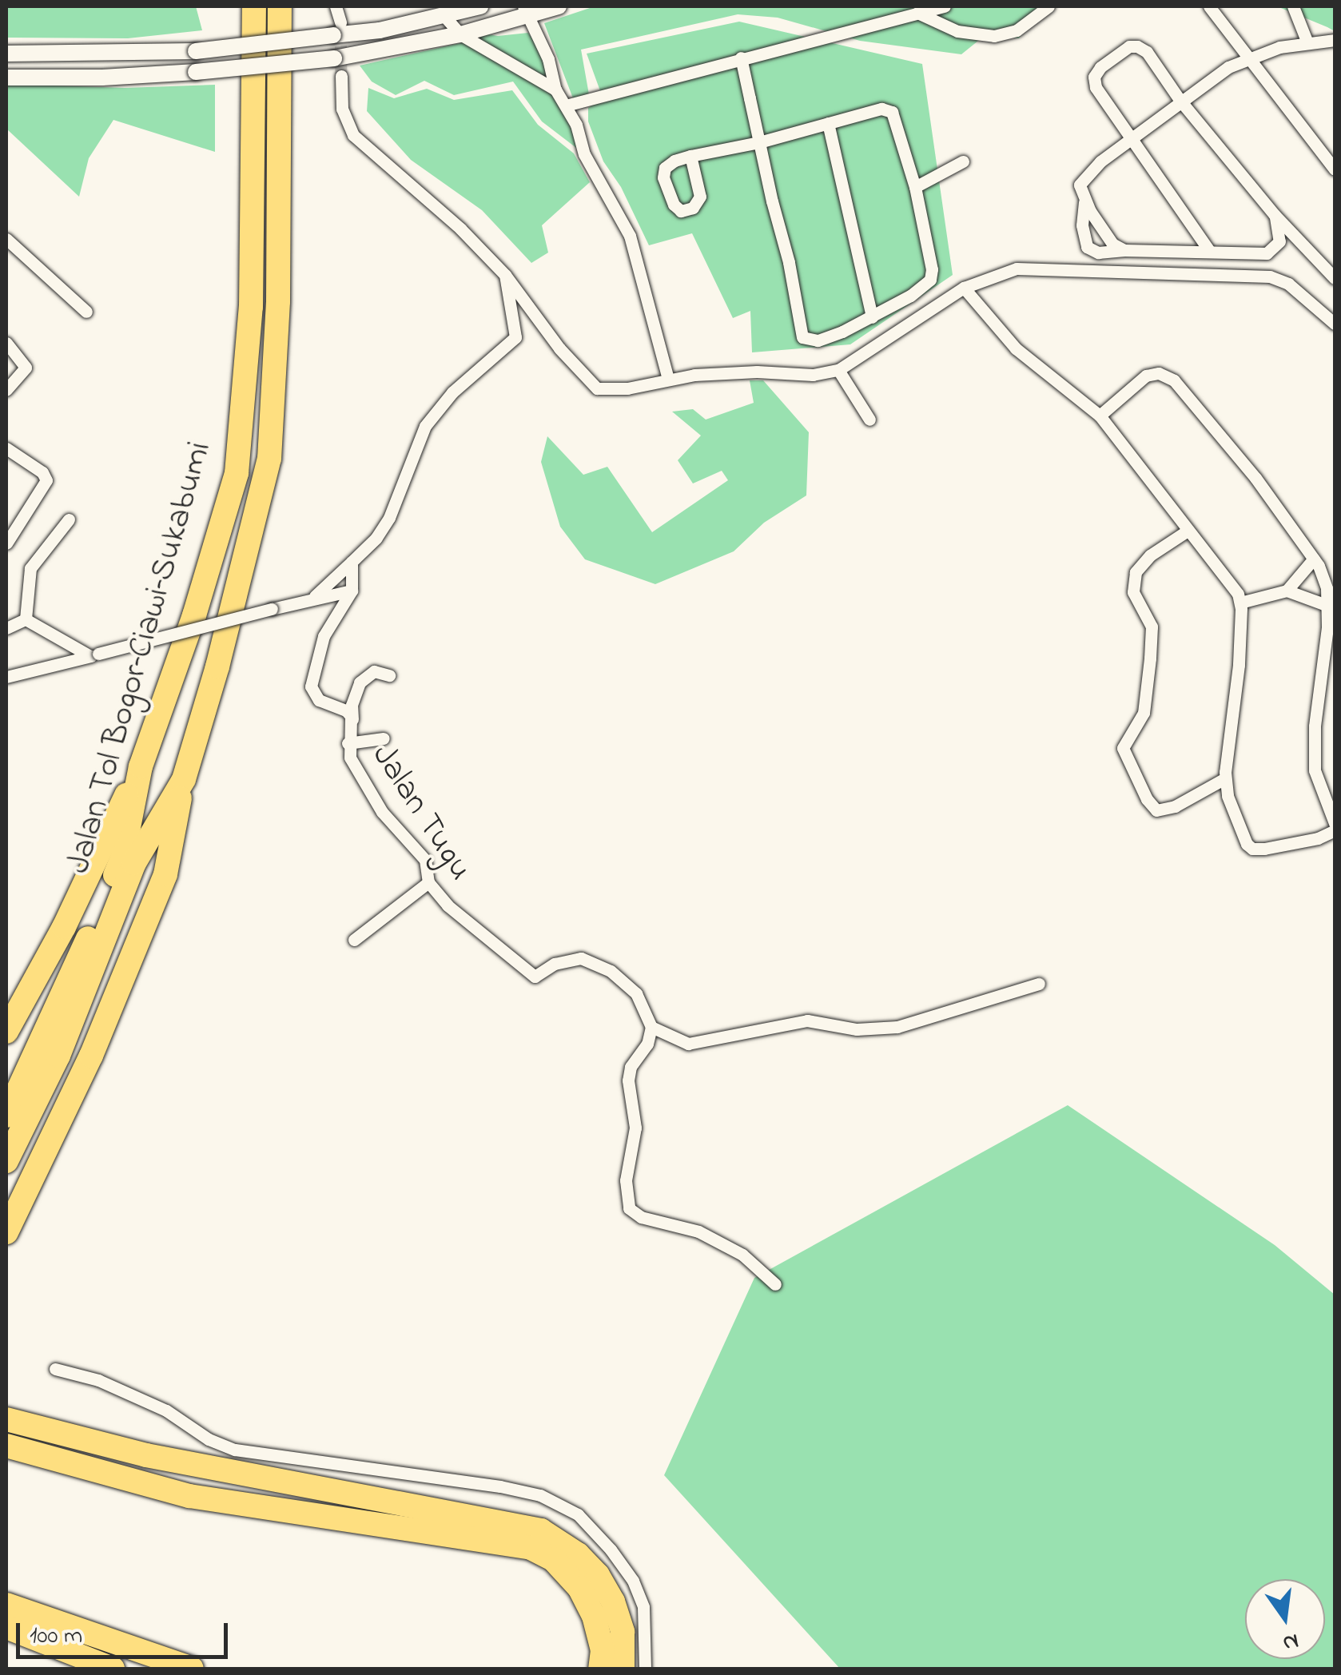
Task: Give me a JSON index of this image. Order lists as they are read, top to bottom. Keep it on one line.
{"streets":{"highway":["Jalan Tol Bogor–Ciawi–Sukabumi"],"street":["Jalan Tugu"]},"scale_bar":"100 m","north":"bottom"}
